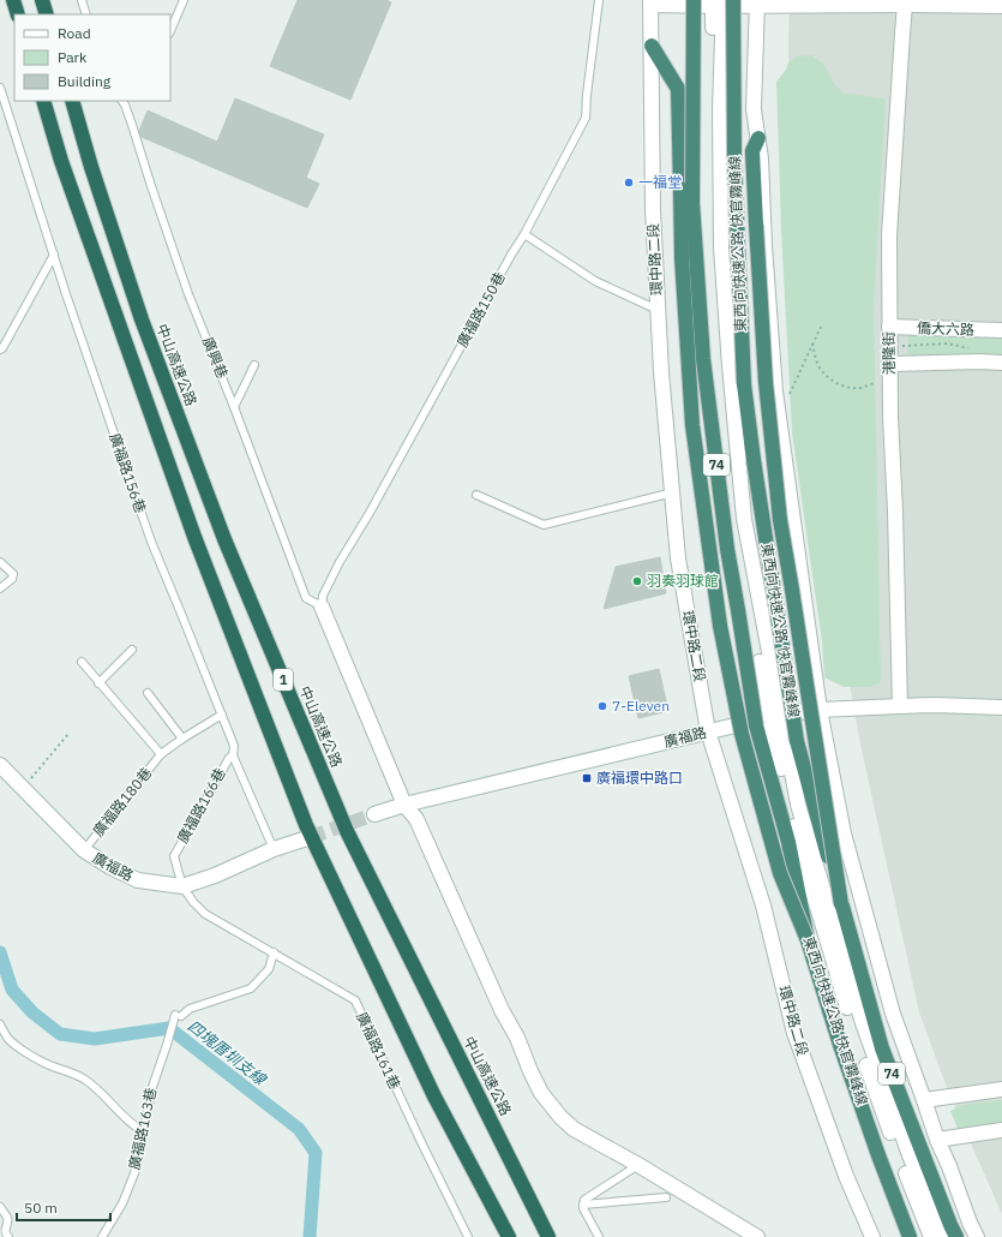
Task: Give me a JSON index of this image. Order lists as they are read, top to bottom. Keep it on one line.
{"streets":{"highway":["東西向快速公路 快官霧峰線","中山高速公路","74","1"],"street":["環中路二段","僑大六路","港隆街","廣福路"],"lane":["廣福路150巷","廣興巷","廣福路156巷","廣福路180巷","廣福路166巷","廣福路161巷","廣福路163巷"]},"crossings":[["環中路二段","廣福路"],["廣福路150巷","廣興巷"],["僑大六路","港隆街"],["港隆街","廣福路"],["廣福路156巷","廣福路"],["廣福路156巷","廣福路180巷"],["廣福路156巷","廣福路166巷"],["廣福路","廣福路180巷"],["廣福路","廣福路166巷"],["廣福路","廣福路161巷"],["廣福路166巷","廣福路161巷"],["廣福路161巷","廣福路163巷"]],"water":["四塊厝圳支線"],"places":{"other":["一福堂","羽奏羽球館","7-Eleven"],"transit":["廣福環中路口"]},"legend":["Road","Park","Building"],"scale_bar":"50 m"}
